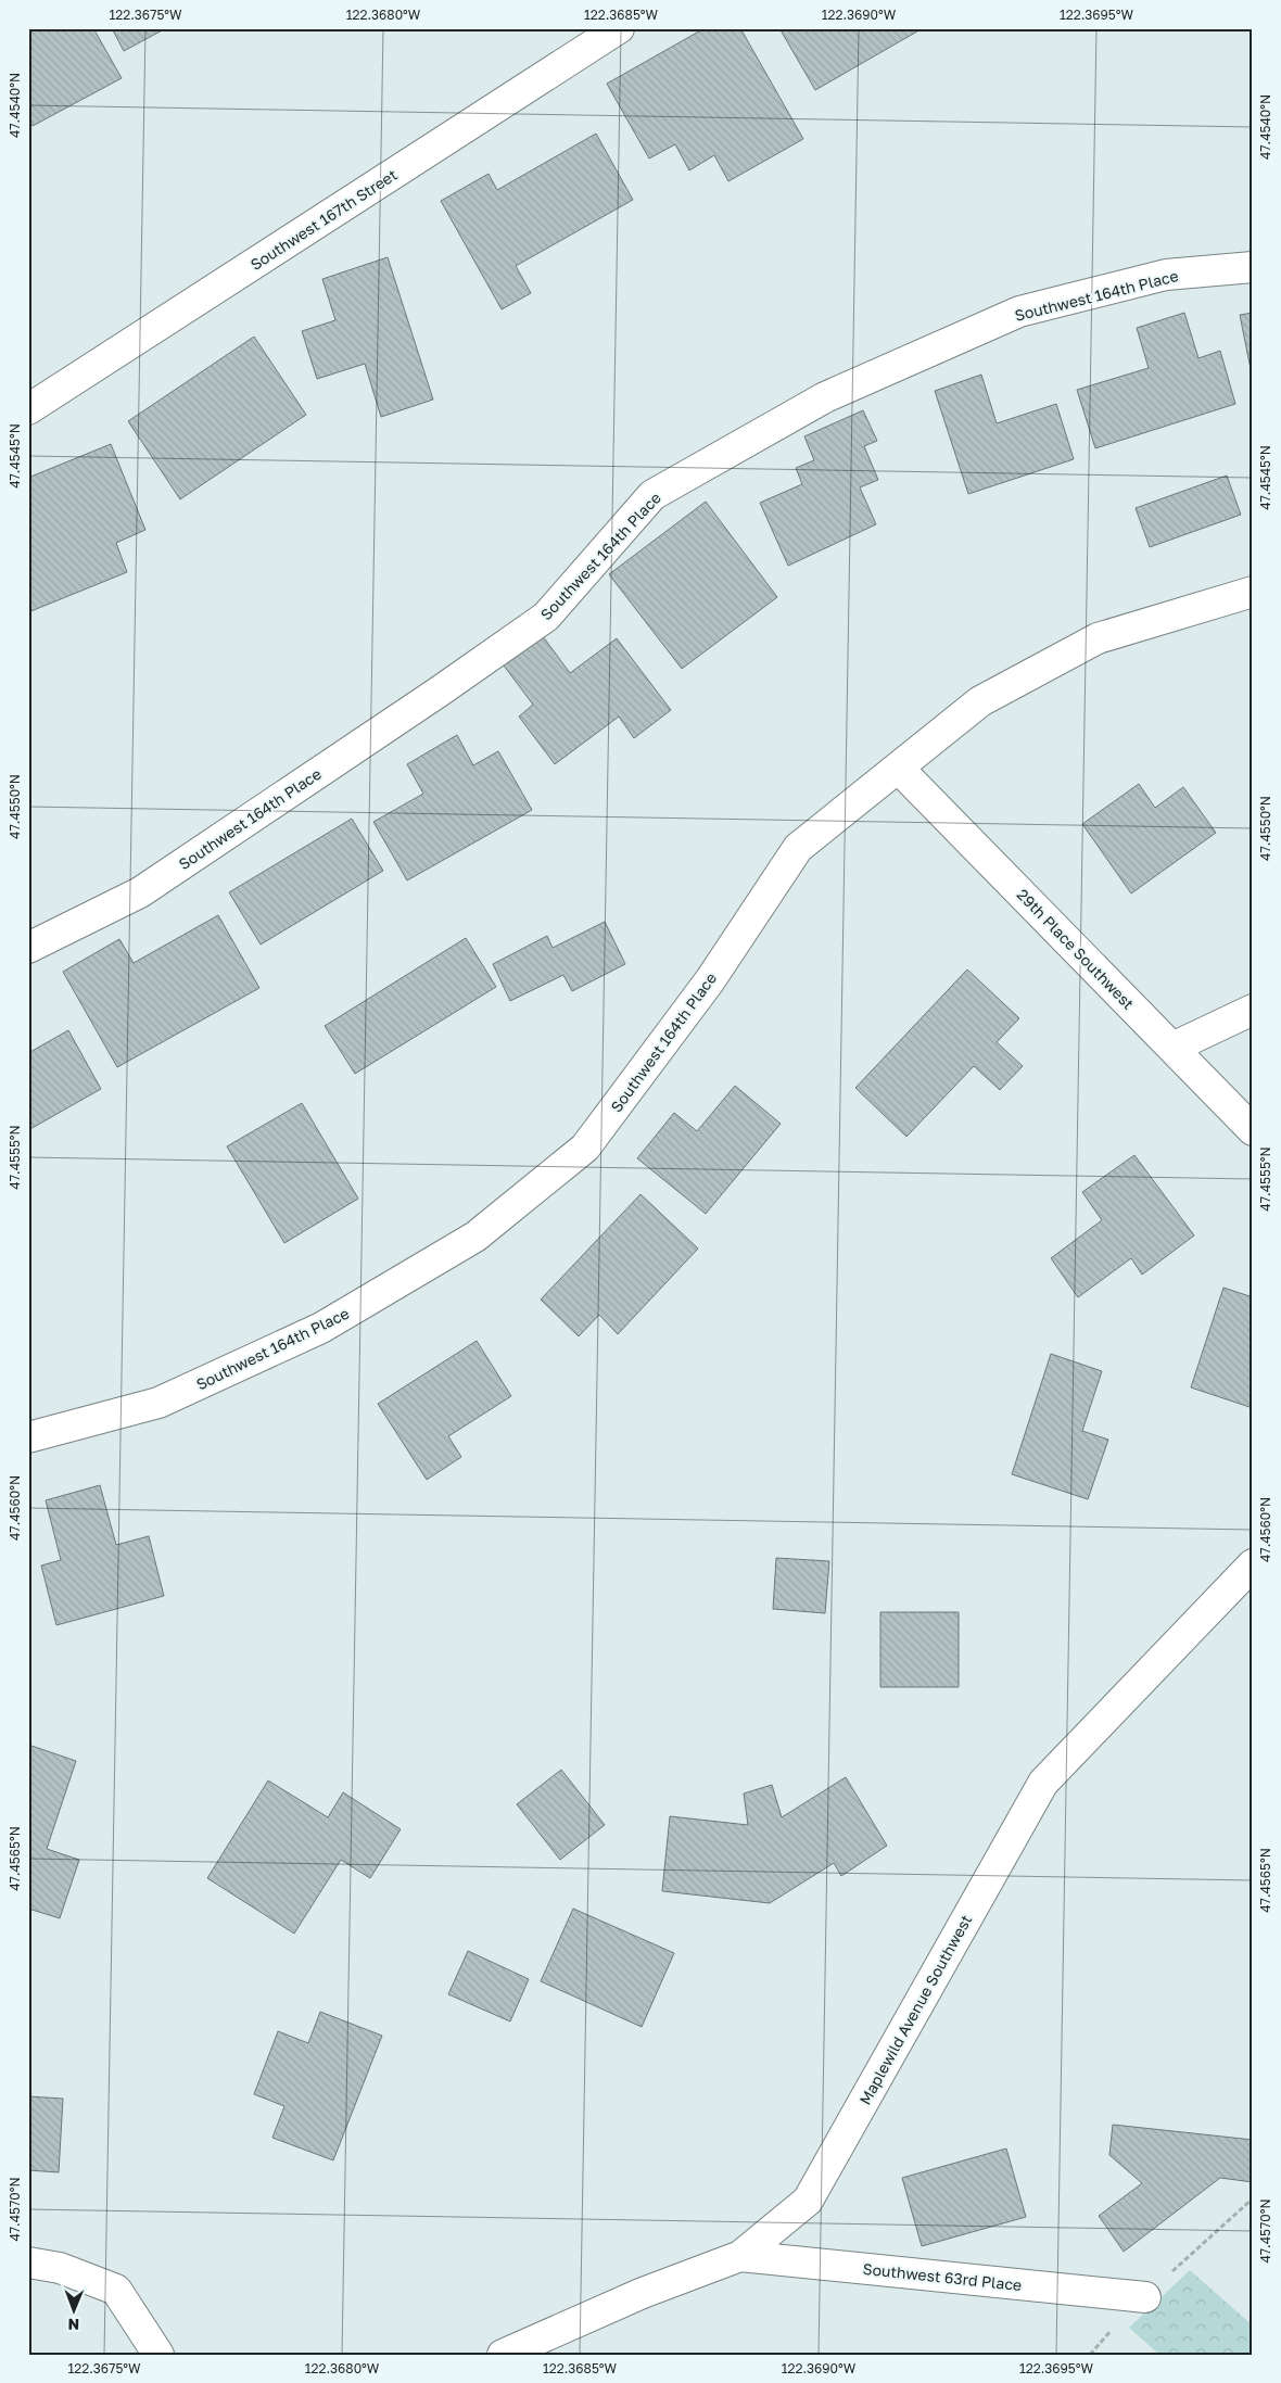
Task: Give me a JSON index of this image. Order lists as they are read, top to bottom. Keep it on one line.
{"streets":{"street":["Southwest 167th Street","Southwest 164th Place","29th Place Southwest","Maplewild Avenue Southwest","Southwest 63rd Place"]},"crossings":[["Southwest 164th Place","29th Place Southwest"],["Maplewild Avenue Southwest","Southwest 63rd Place"]],"north":"bottom","coordinates":["122.3675°W","122.3680°W","122.3685°W","122.3690°W","122.3695°W","47.4540°N","47.4545°N","47.4550°N","47.4555°N","47.4560°N","47.4565°N","47.4570°N"]}
